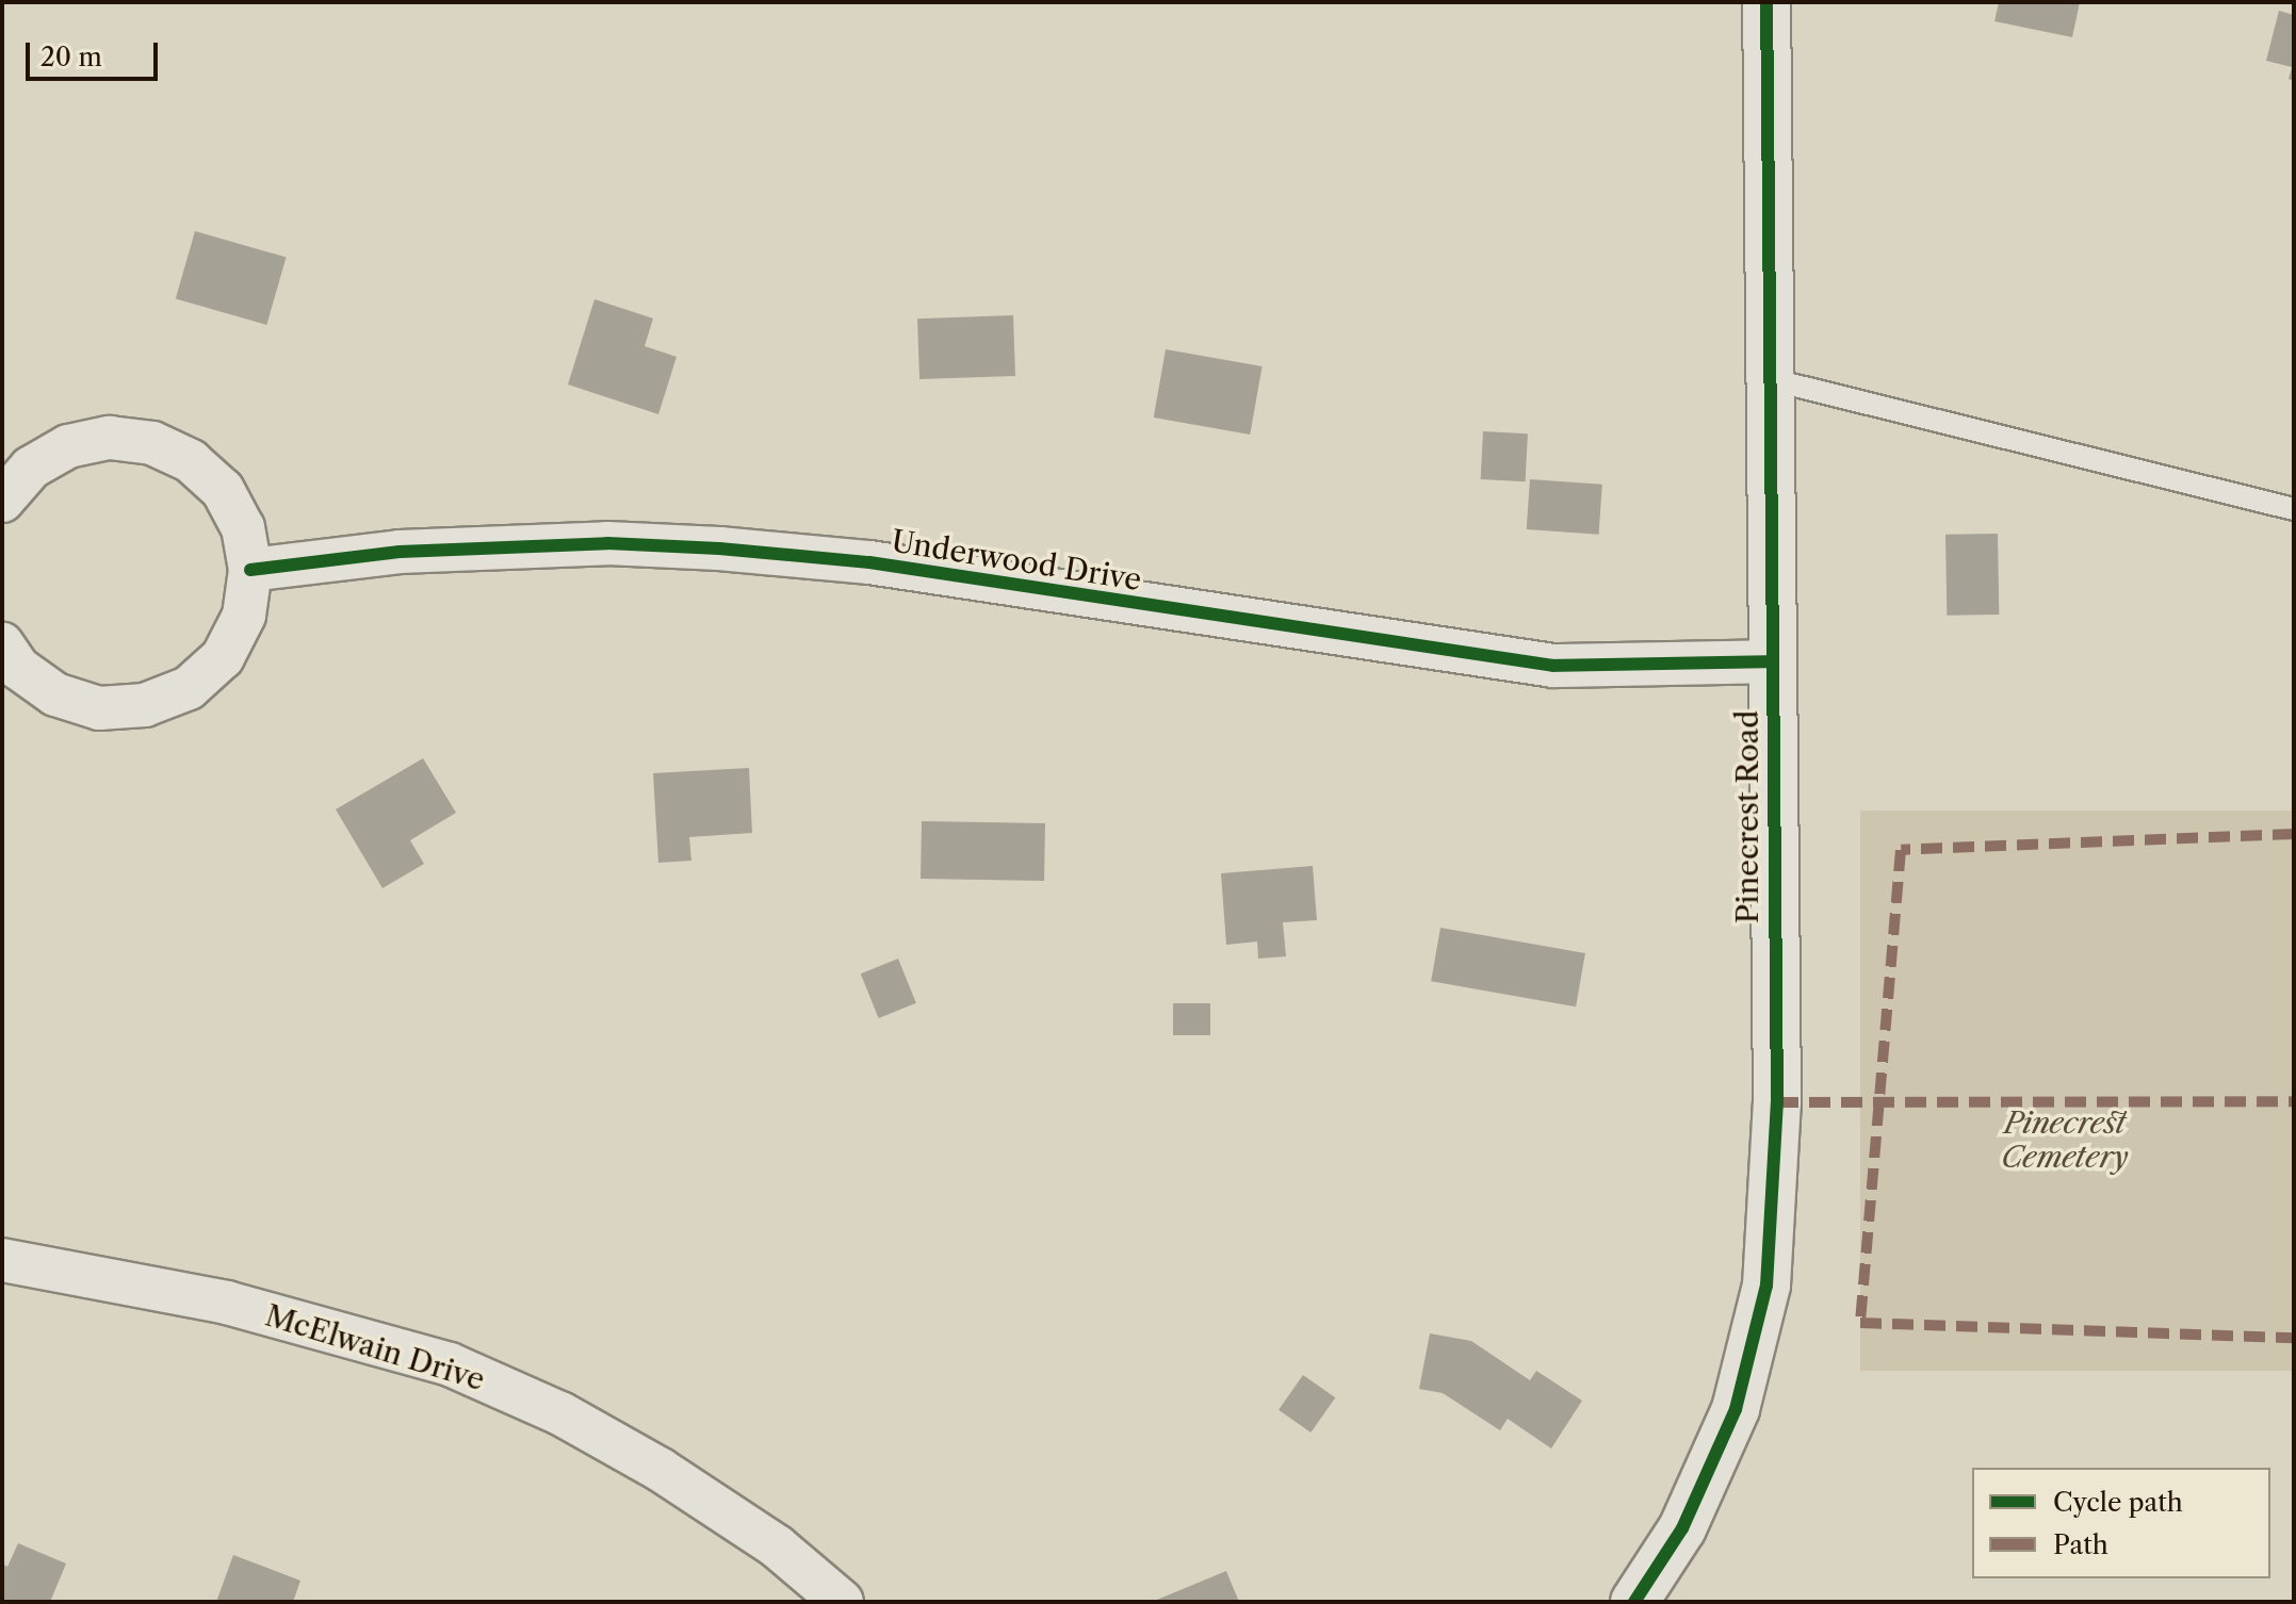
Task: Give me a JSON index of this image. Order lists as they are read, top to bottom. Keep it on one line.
{"streets":{"street":["Underwood Drive","Pinecrest Road","McElwain Drive"]},"crossings":[["Underwood Drive","Pinecrest Road"]],"parks":["Pinecrest Cemetery"],"legend":["Cycle path","Path"],"scale_bar":"20 m"}
